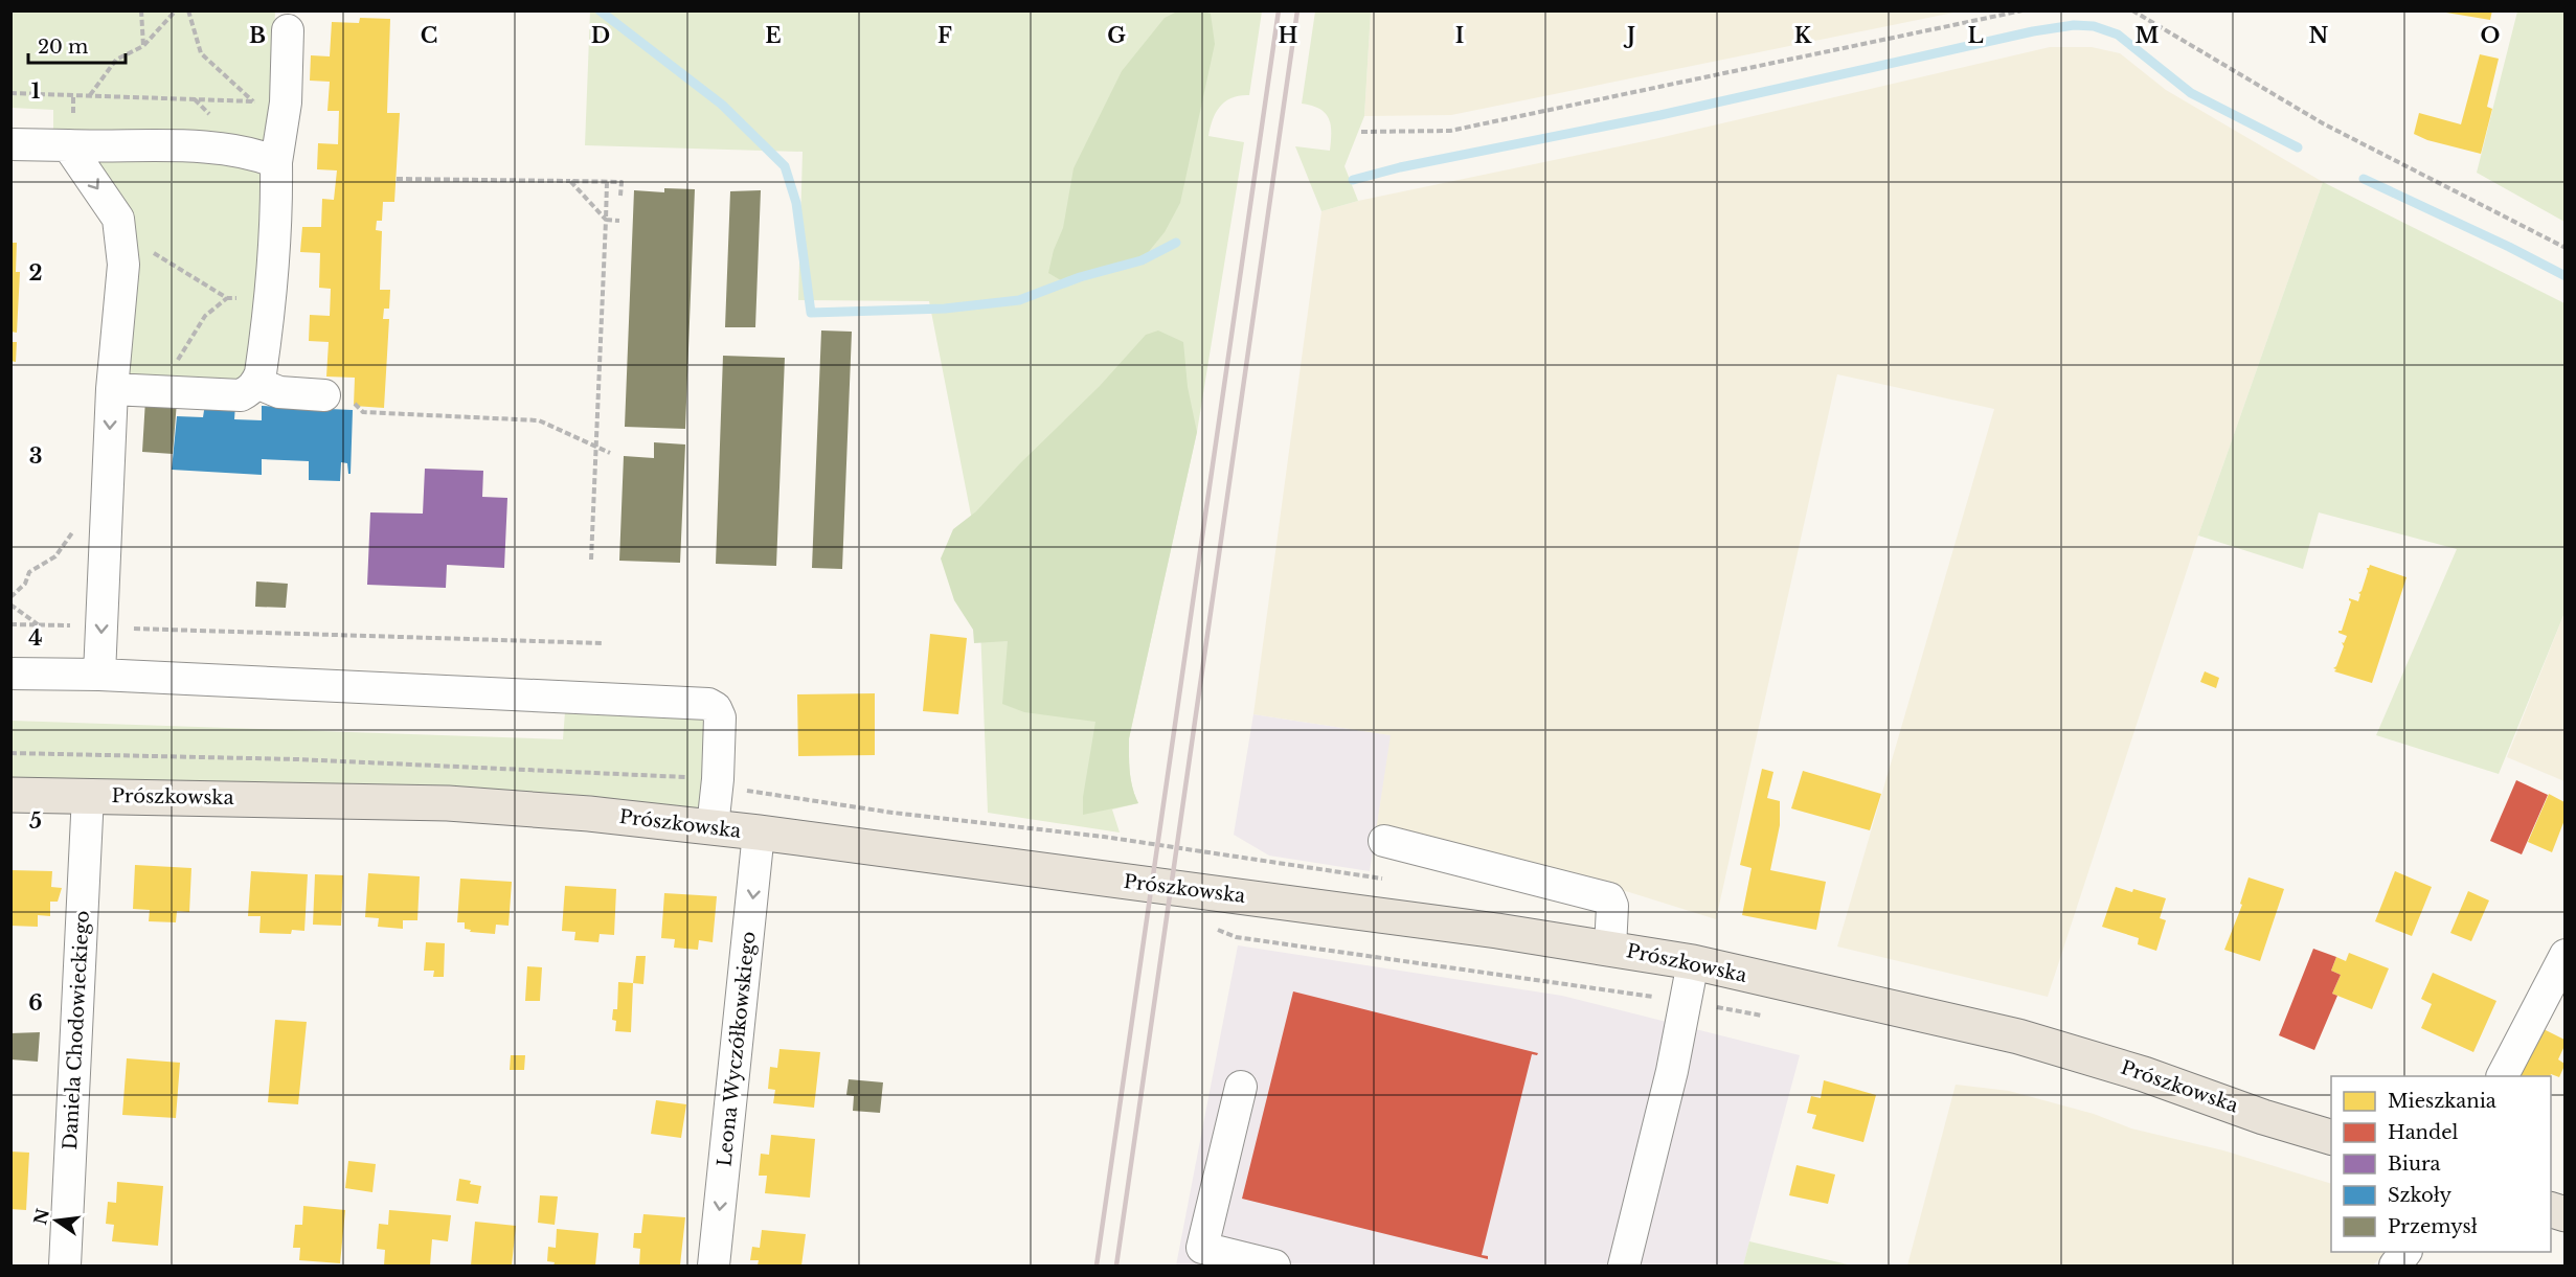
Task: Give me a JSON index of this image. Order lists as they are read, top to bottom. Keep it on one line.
{"streets":{"main road":["Prószkowska"],"street":["Daniela Chodowieckiego","Leona Wyczółkowskiego"]},"crossings":[["Prószkowska","Daniela Chodowieckiego"],["Prószkowska","Leona Wyczółkowskiego"]],"one_way":["Leona Wyczółkowskiego"],"legend":["Mieszkania","Handel","Biura","Szkoły","Przemysł"],"scale_bar":"20 m","north":"left","grid":{"columns":["B","C","D","E","F","G","H","I","J","K","L","M","N","O"],"rows":["1","2","3","4","5","6"]}}
